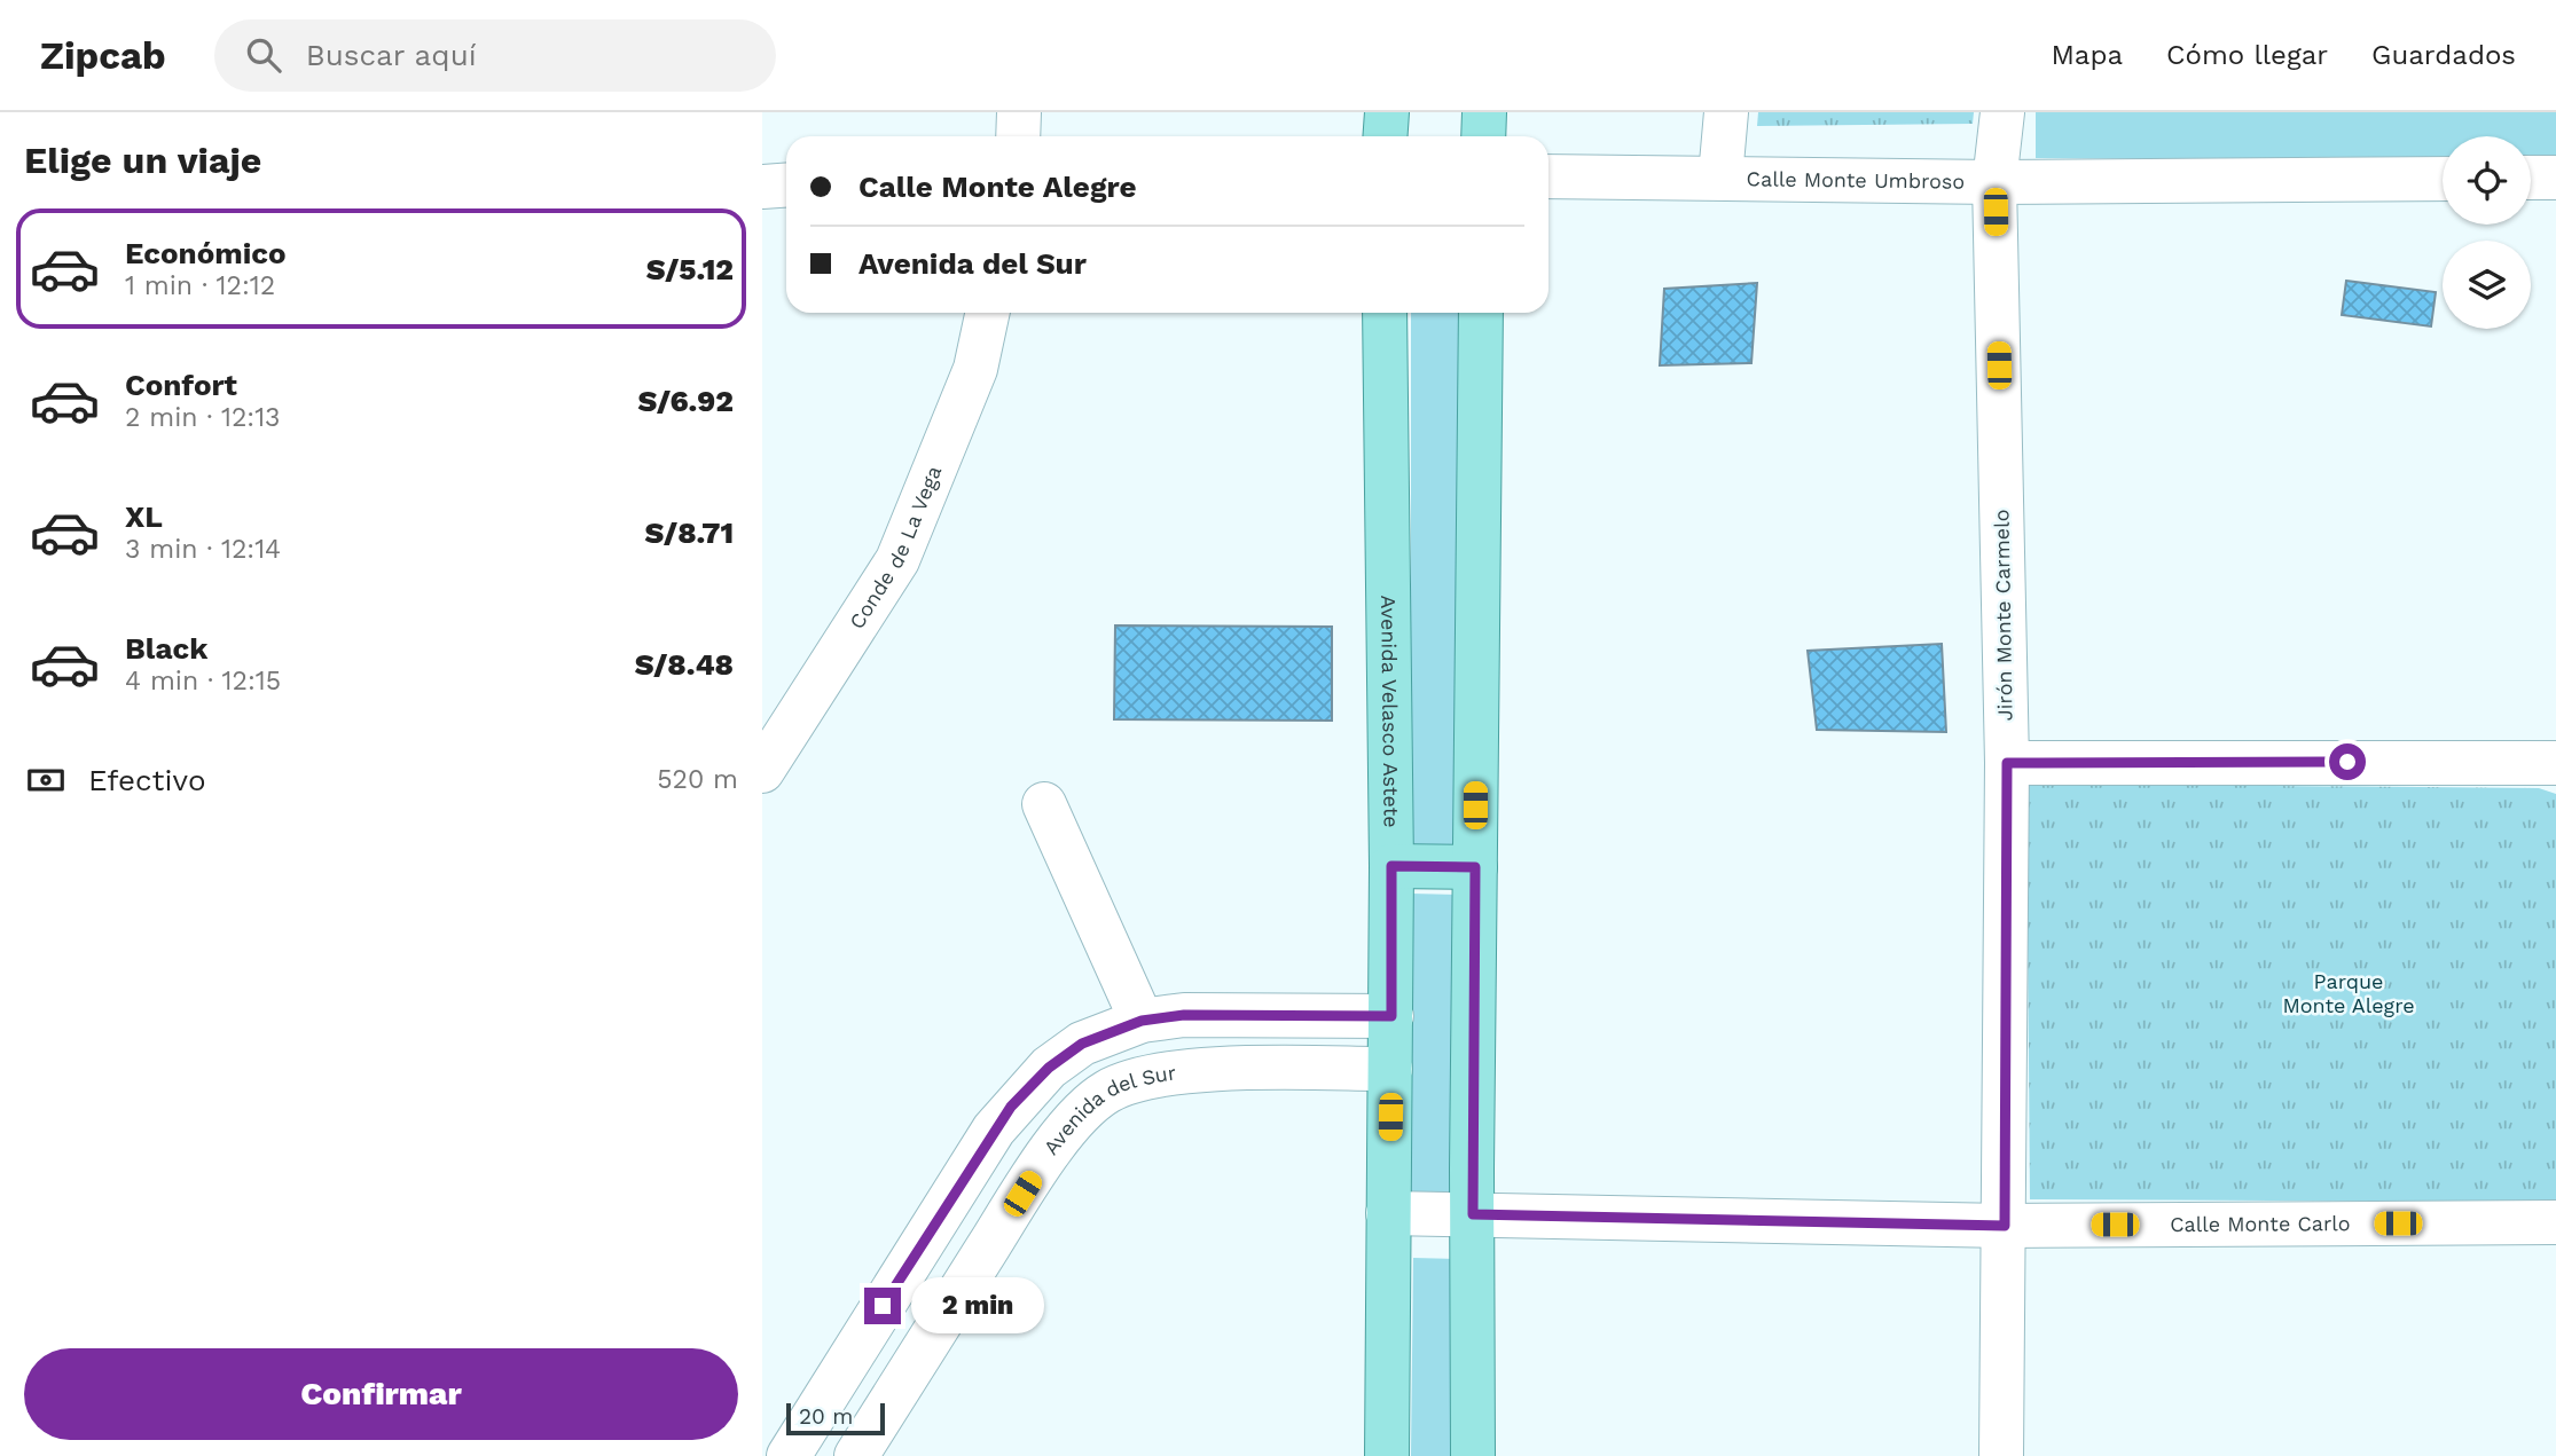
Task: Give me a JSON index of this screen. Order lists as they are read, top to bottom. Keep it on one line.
{"streets":{"main road":["Avenida Velasco Astete"],"street":["Calle Monte Umbroso","Conde de La Vega","Jirón Monte Carmelo","Avenida del Sur","Calle Monte Carlo"]},"crossings":[["Calle Monte Umbroso","Jirón Monte Carmelo"],["Jirón Monte Carmelo","Calle Monte Carlo"],["Avenida Velasco Astete","Avenida del Sur"],["Avenida Velasco Astete","Calle Monte Carlo"]],"parks":["Parque Monte Alegre"],"scale_bar":"20 m","page":{"header":"Zipcab","search":"Buscar aquí","nav":["Mapa","Cómo llegar","Guardados"],"heading":"Elige un viaje","banner":["Calle Monte Alegre","Avenida del Sur"],"list":[{"name":"Económico","note":"1 min · 12:12","value":"S/5.12"},{"name":"Confort","note":"2 min · 12:13","value":"S/6.92"},{"name":"XL","note":"3 min · 12:14","value":"S/8.71"},{"name":"Black","note":"4 min · 12:15","value":"S/8.48"}],"pay":["Efectivo","520 m"],"bubble":"2 min","buttons":"Confirmar","scale":"20 m"}}
